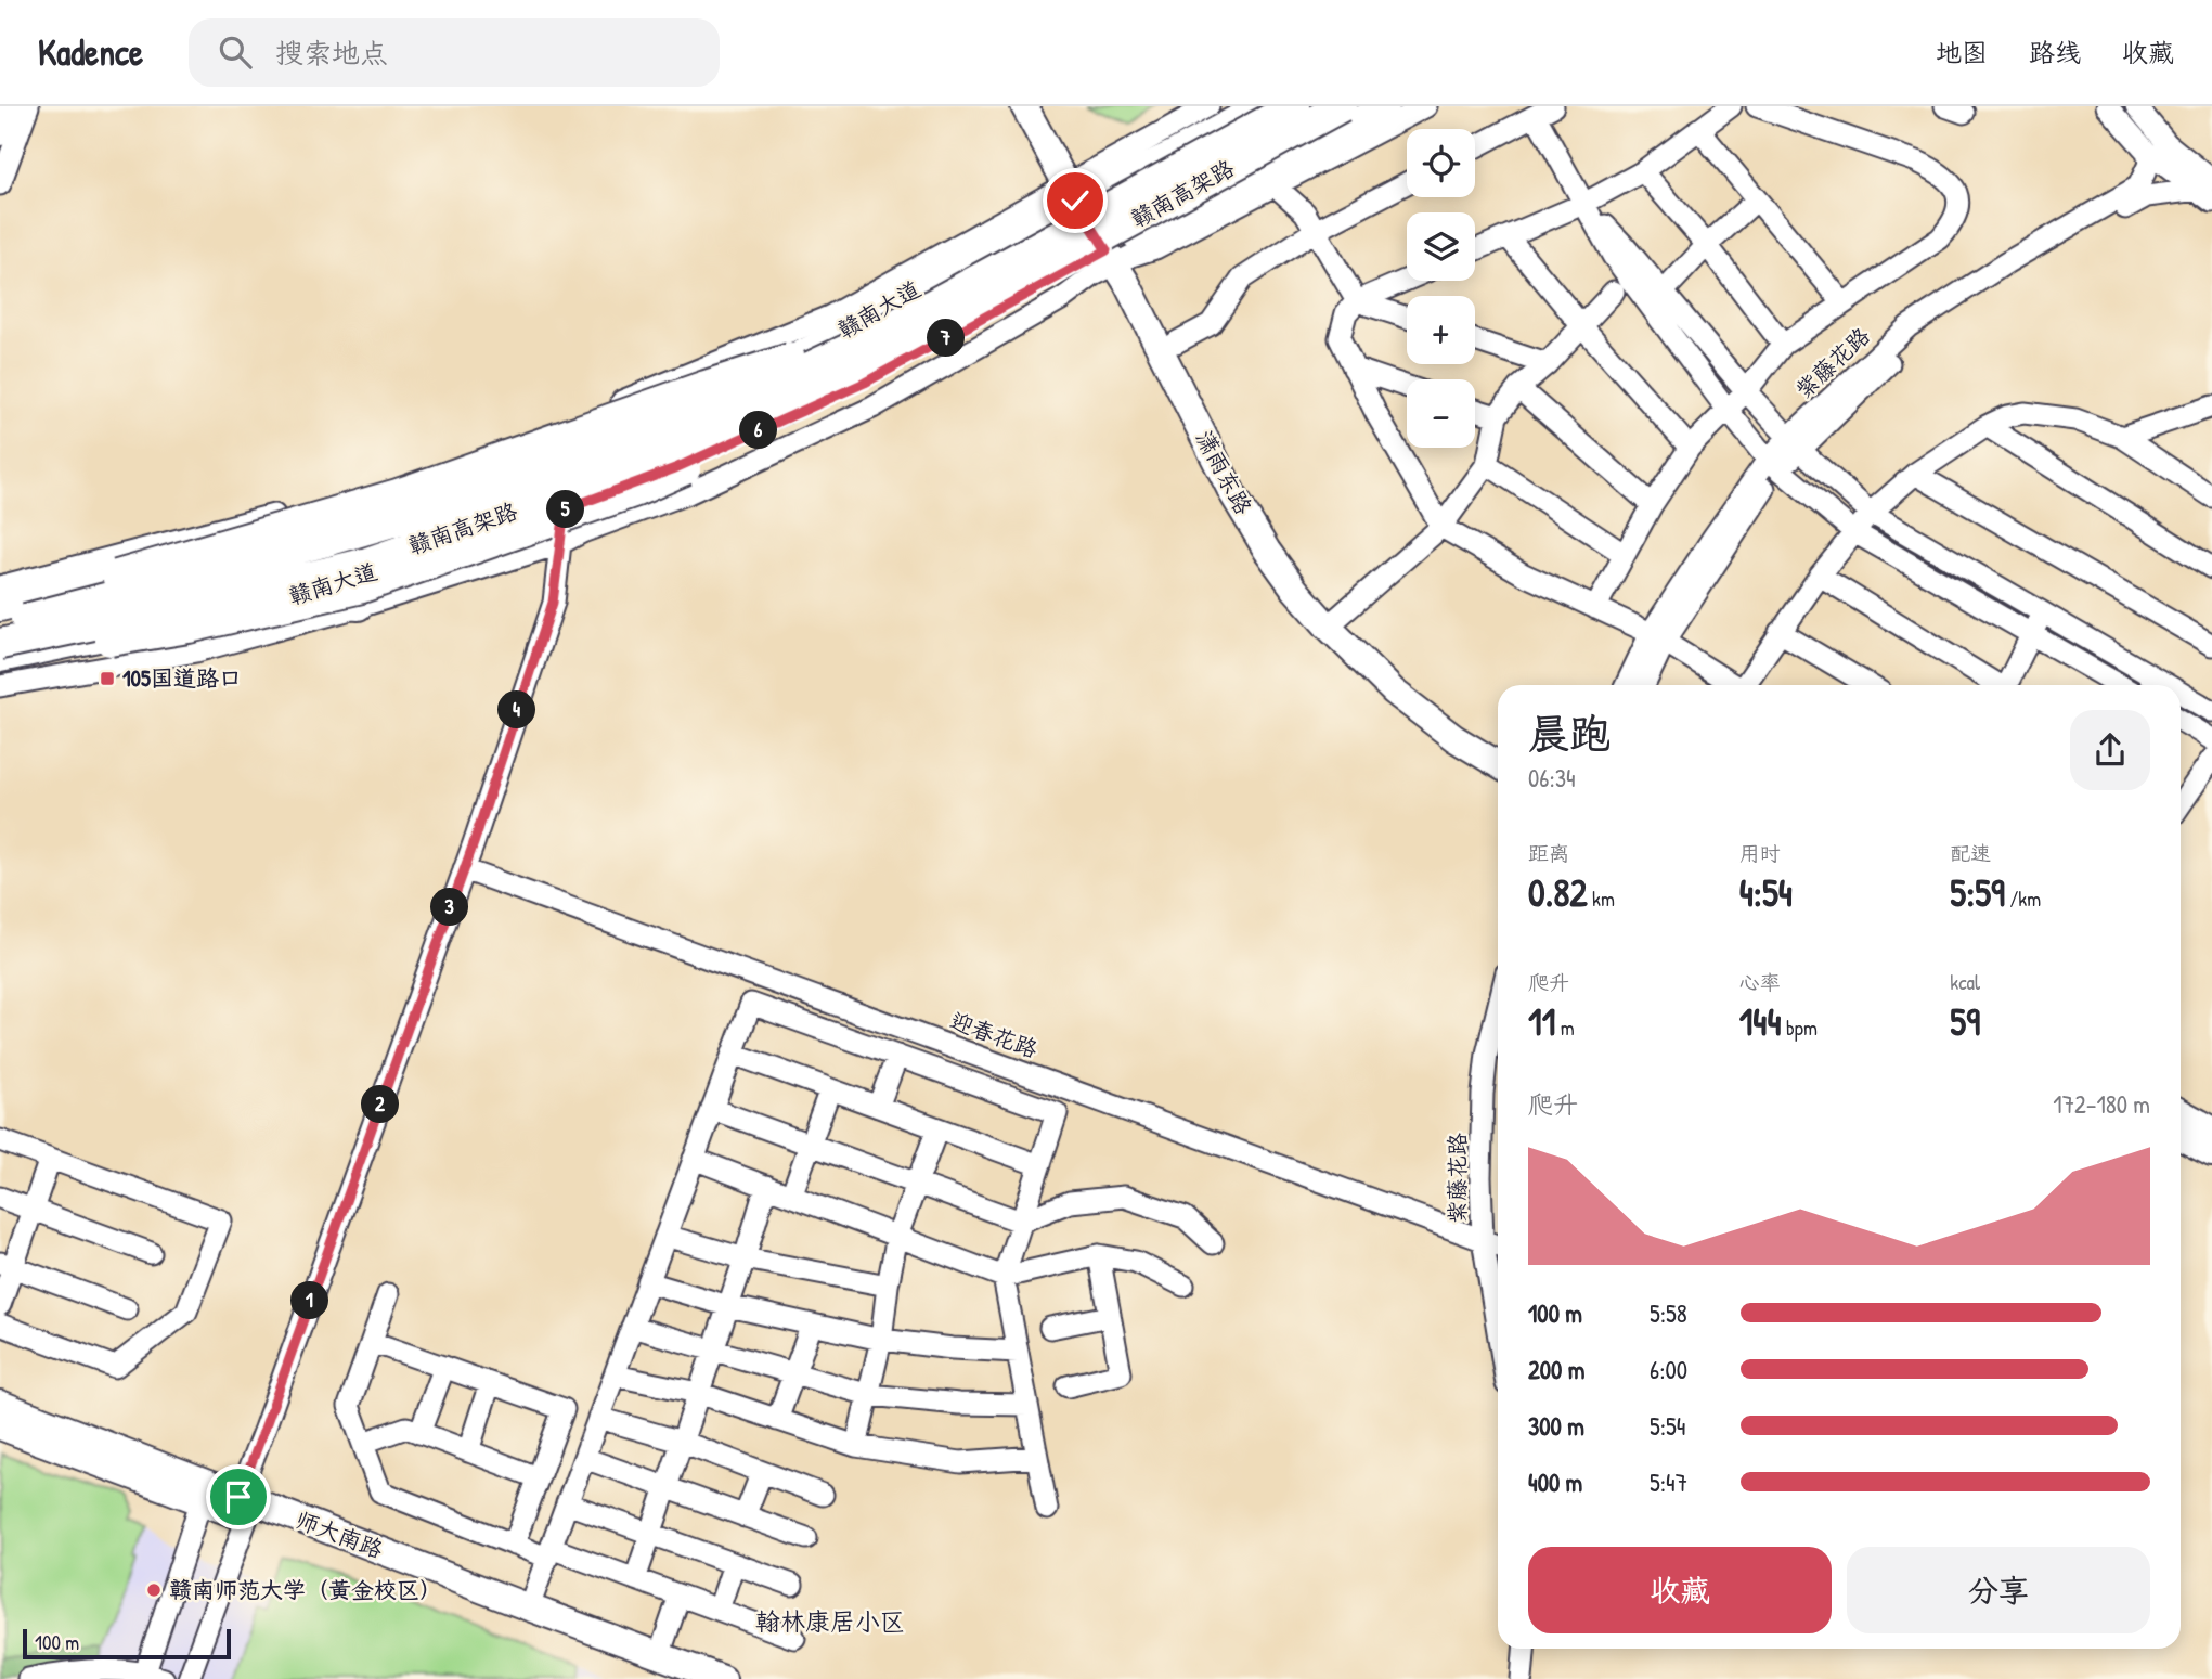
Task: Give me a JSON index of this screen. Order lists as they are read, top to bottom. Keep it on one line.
{"streets":{"highway":["赣南高架路"],"main road":["赣南大道","潇雨东路","师大南路"],"street":["紫藤花路","迎春花路"]},"crossings":[["赣南大道","潇雨东路"],["紫藤花路","迎春花路"]],"districts":["翰林康居小区"],"places":{"transit":["105国道路口"],"other":["赣南师范大学（黄金校区）"]},"scale_bar":"100 m","page":{"header":"Kadence","search":"搜索地点","nav":["地图","路线","收藏"],"map_buttons":["+","−"],"pins":["7","6","5","4","3","2","1"],"heading":["晨跑","06:34"],"stats":[["距离","0.82 km"],["用时","4:54"],["配速","5:59 /km"],["爬升","11 m"],["心率","144 bpm"],["kcal","59"]],"chart":["爬升","172–180 m"],"list":[{"name":"100 m","note":"5:58"},{"name":"200 m","note":"6:00"},{"name":"300 m","note":"5:54"},{"name":"400 m","note":"5:47"}],"buttons":["收藏","分享"],"scale":"100 m"}}
